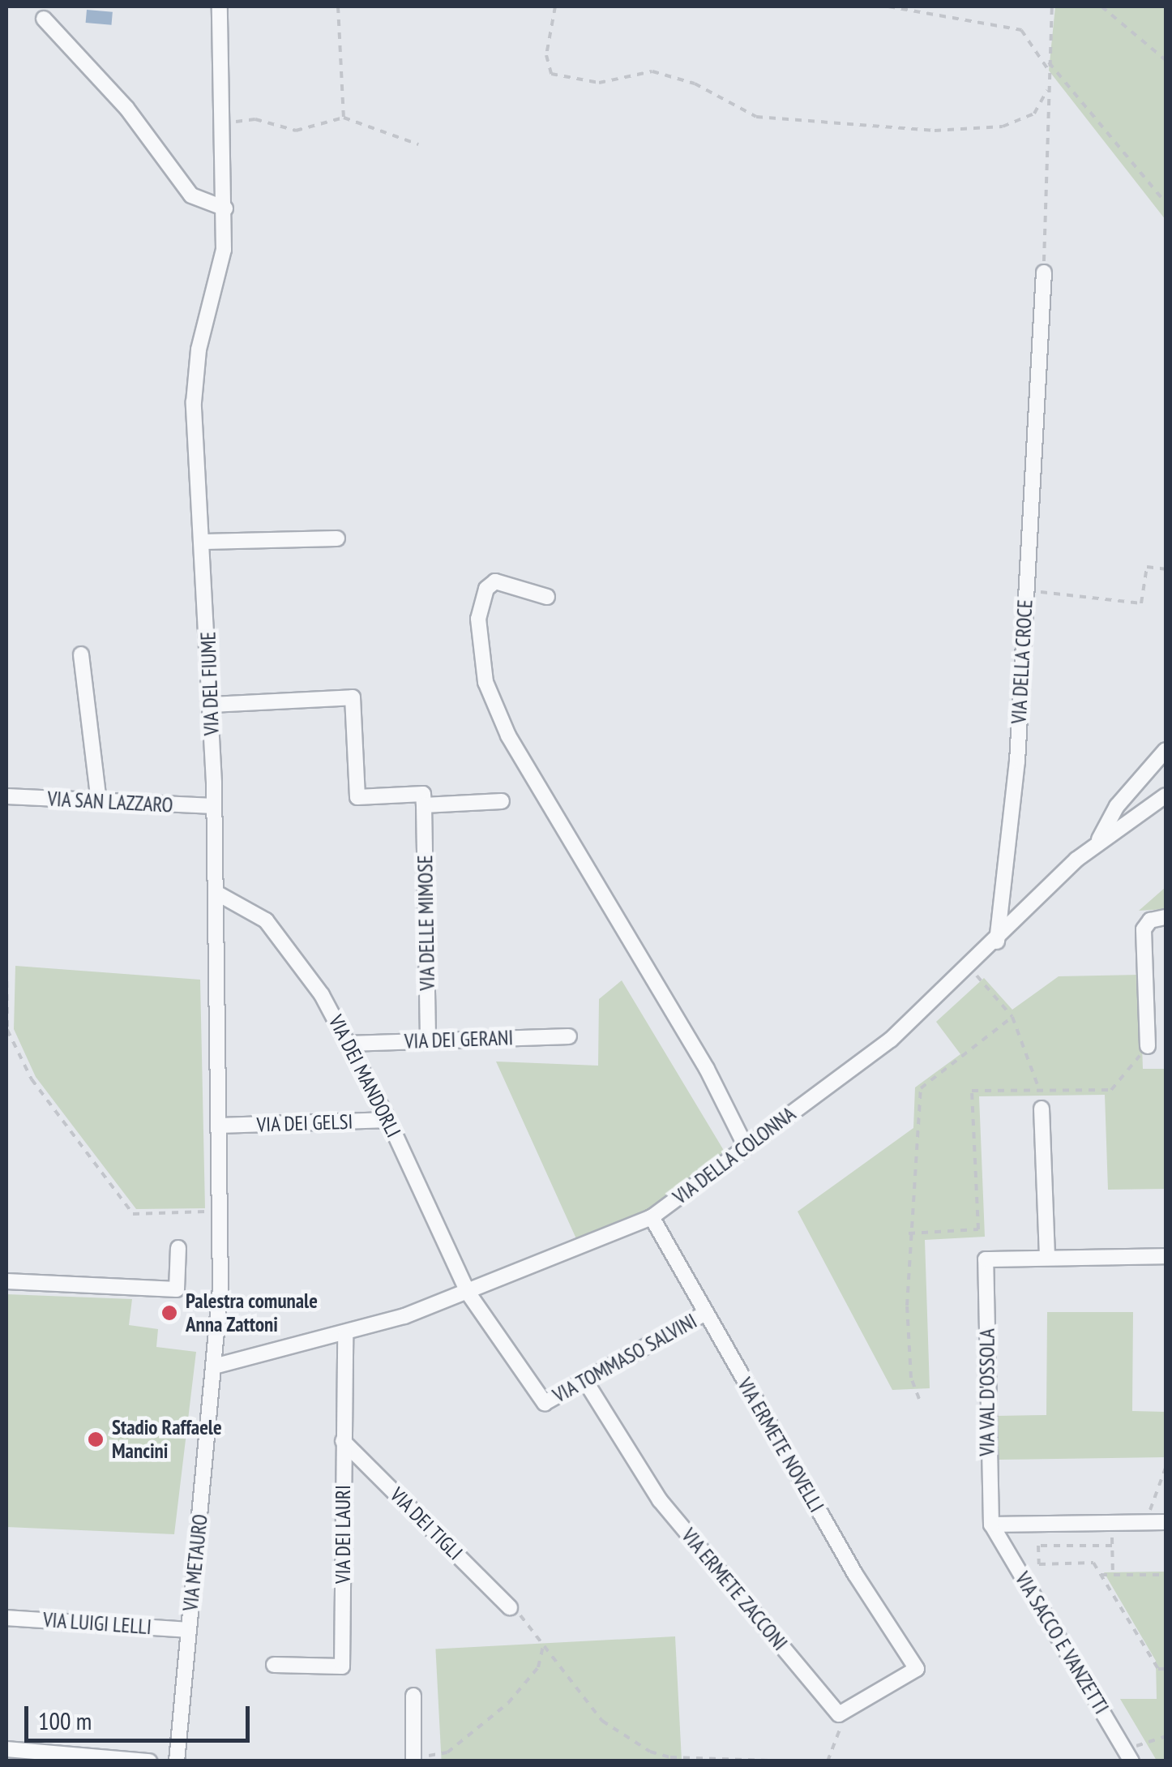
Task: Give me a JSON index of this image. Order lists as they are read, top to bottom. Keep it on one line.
{"streets":{"street":["VIA DELLA CROCE","VIA DEL FIUME","VIA SAN LAZZARO","VIA DELLE MIMOSE","VIA DEI GERANI","VIA DEI MANDORLI","VIA DEI GELSI","VIA DELLA COLONNA","VIA TOMMASO SALVINI","VIA VAL D'OSSOLA","VIA ERMETE NOVELLI","VIA DEI TIGLI","VIA DEI LAURI","VIA METAURO","VIA ERMETE ZACCONI","VIA LUIGI LELLI","VIA SACCO E VANZETTI"]},"crossings":[["VIA DELLA CROCE","VIA DELLA COLONNA"],["VIA DEL FIUME","VIA SAN LAZZARO"],["VIA DEL FIUME","VIA DEI MANDORLI"],["VIA DEL FIUME","VIA DEI GELSI"],["VIA DEL FIUME","VIA DELLA COLONNA"],["VIA DEL FIUME","VIA METAURO"],["VIA DELLE MIMOSE","VIA DEI GERANI"],["VIA DEI GERANI","VIA DEI MANDORLI"],["VIA DEI MANDORLI","VIA DEI GELSI"],["VIA DEI MANDORLI","VIA DELLA COLONNA"],["VIA DEI MANDORLI","VIA TOMMASO SALVINI"],["VIA DELLA COLONNA","VIA ERMETE NOVELLI"],["VIA DELLA COLONNA","VIA DEI LAURI"],["VIA DELLA COLONNA","VIA METAURO"],["VIA TOMMASO SALVINI","VIA ERMETE NOVELLI"],["VIA TOMMASO SALVINI","VIA ERMETE ZACCONI"],["VIA VAL D'OSSOLA","VIA SACCO E VANZETTI"],["VIA ERMETE NOVELLI","VIA ERMETE ZACCONI"],["VIA DEI TIGLI","VIA DEI LAURI"],["VIA METAURO","VIA LUIGI LELLI"]],"places":["Palestra comunale Anna Zattoni","Stadio Raffaele Mancini"],"scale_bar":"100 m"}
